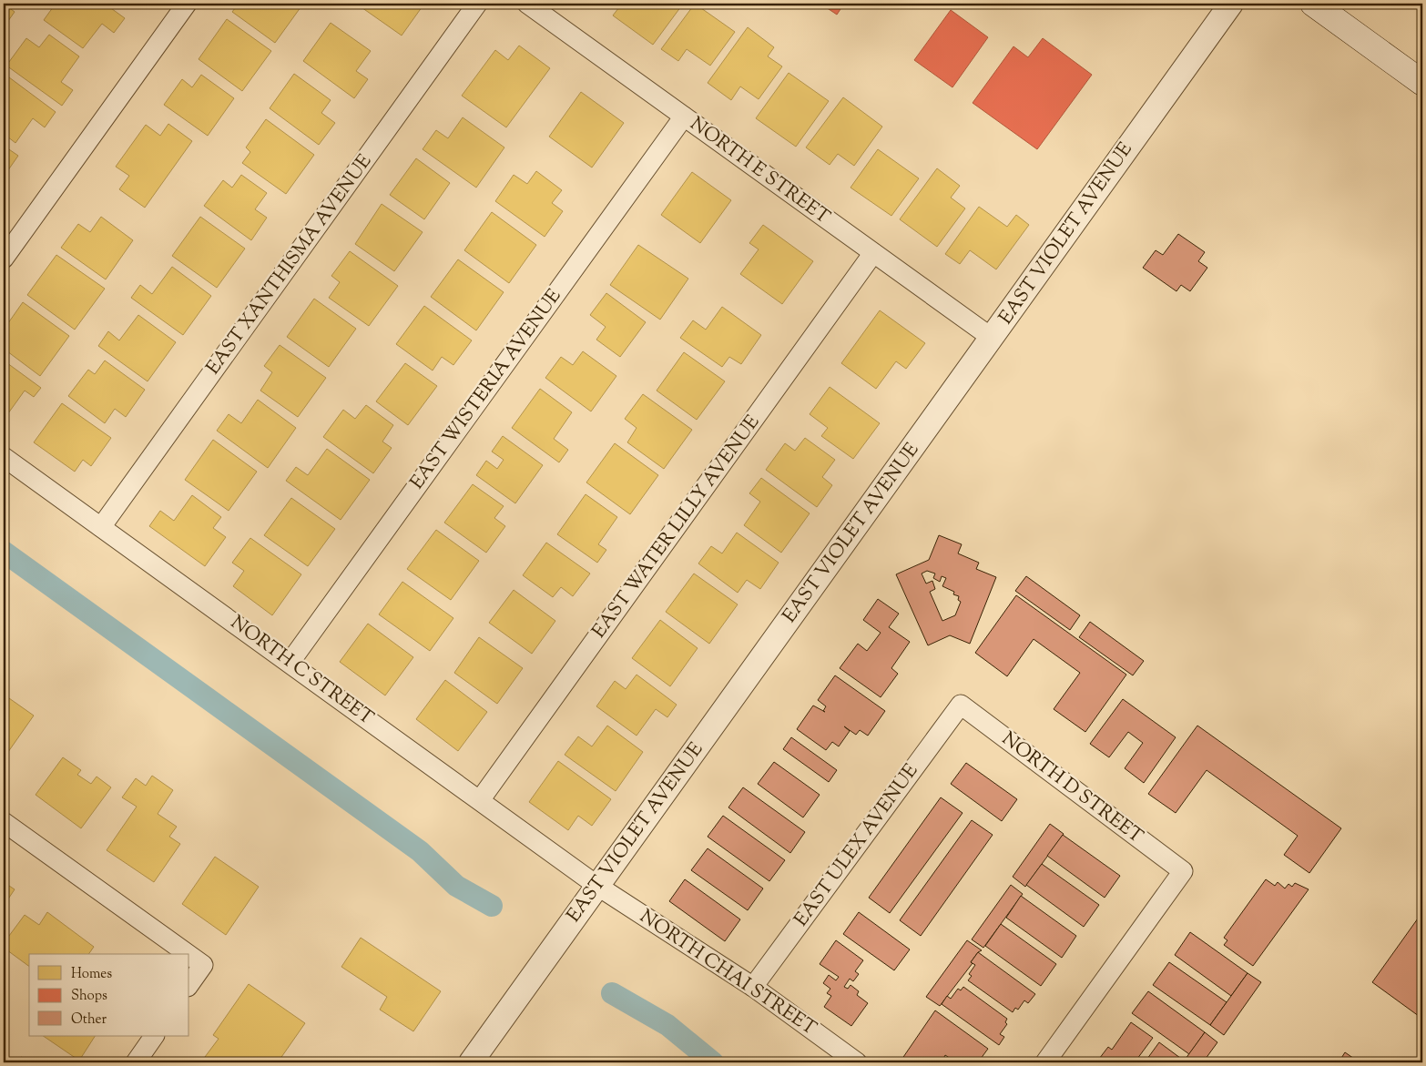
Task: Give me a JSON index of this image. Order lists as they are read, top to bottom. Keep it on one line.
{"streets":{"street":["NORTH E STREET","EAST VIOLET AVENUE","EAST XANTHISMA AVENUE","EAST WISTERIA AVENUE","EAST WATER LILLY AVENUE","NORTH C STREET","NORTH D STREET","EAST ULEX AVENUE","NORTH CHAI STREET"]},"crossings":[["NORTH E STREET","EAST VIOLET AVENUE"],["NORTH E STREET","EAST WISTERIA AVENUE"],["NORTH E STREET","EAST WATER LILLY AVENUE"],["EAST VIOLET AVENUE","NORTH C STREET"],["EAST VIOLET AVENUE","NORTH CHAI STREET"],["EAST XANTHISMA AVENUE","NORTH C STREET"],["EAST WISTERIA AVENUE","NORTH C STREET"],["EAST WATER LILLY AVENUE","NORTH C STREET"],["NORTH C STREET","NORTH CHAI STREET"],["NORTH D STREET","EAST ULEX AVENUE"],["EAST ULEX AVENUE","NORTH CHAI STREET"]],"legend":["Homes","Shops","Other"]}
